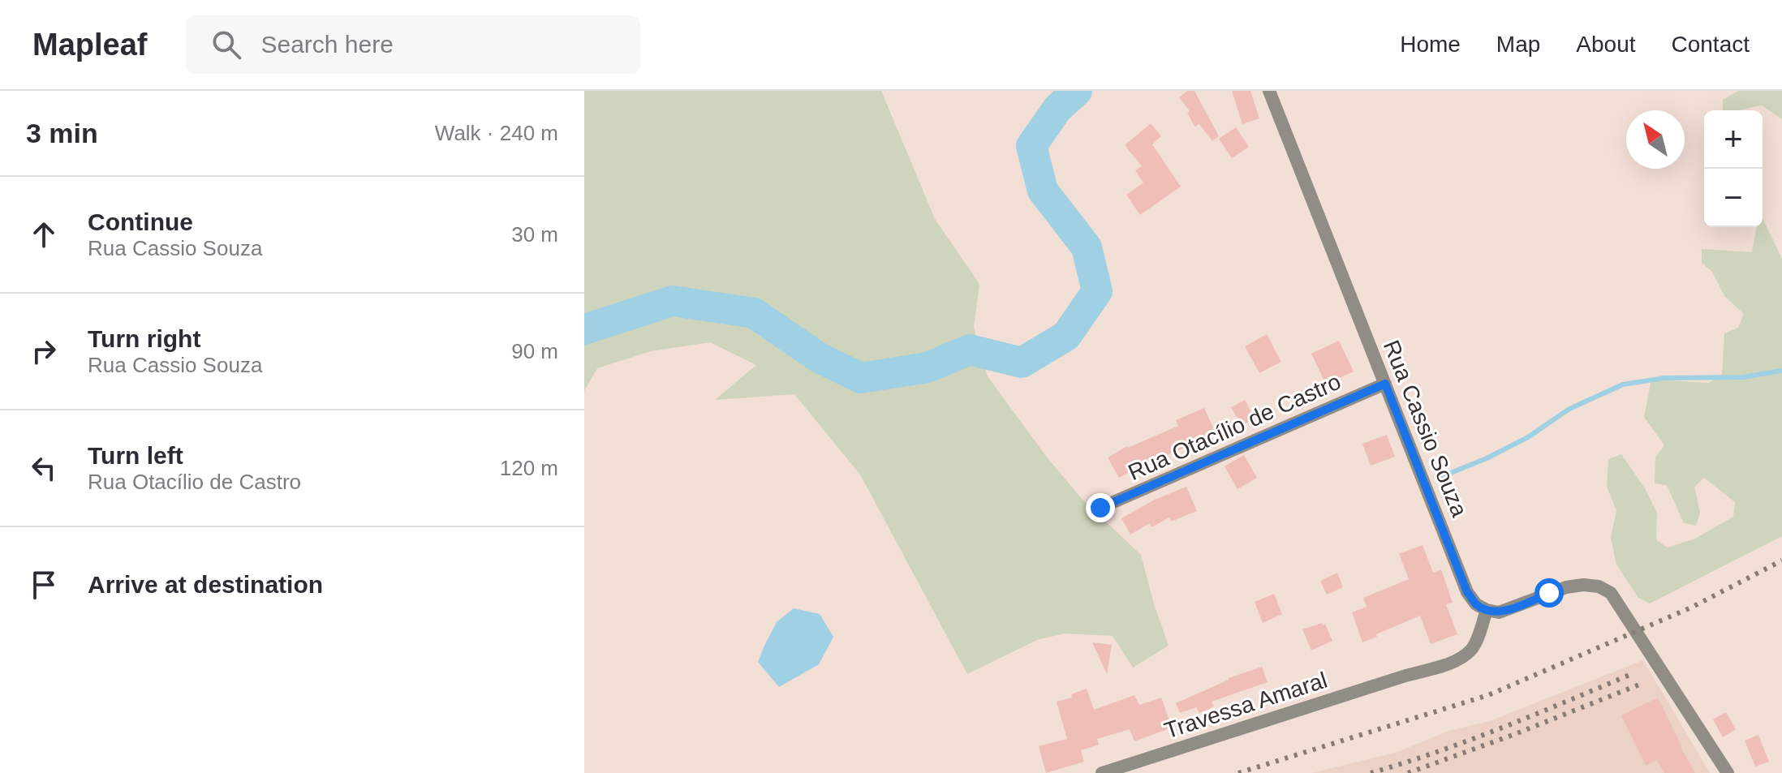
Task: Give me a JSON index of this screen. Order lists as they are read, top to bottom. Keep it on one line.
{"streets":{"street":["Rua Otacílio de Castro","Rua Cassio Souza","Travessa Amaral"]},"crossings":[["Rua Otacílio de Castro","Rua Cassio Souza"],["Rua Cassio Souza","Travessa Amaral"]],"north":"top left","page":{"header":"Mapleaf","search":"Search here","nav":["Home","Map","About","Contact"],"heading":["3 min","Walk · 240 m"],"map_buttons":["+","−"],"list":[["Continue","Rua Cassio Souza","30 m"],["Turn right","Rua Cassio Souza","90 m"],["Turn left","Rua Otacílio de Castro","120 m"],"Arrive at destination"]}}
